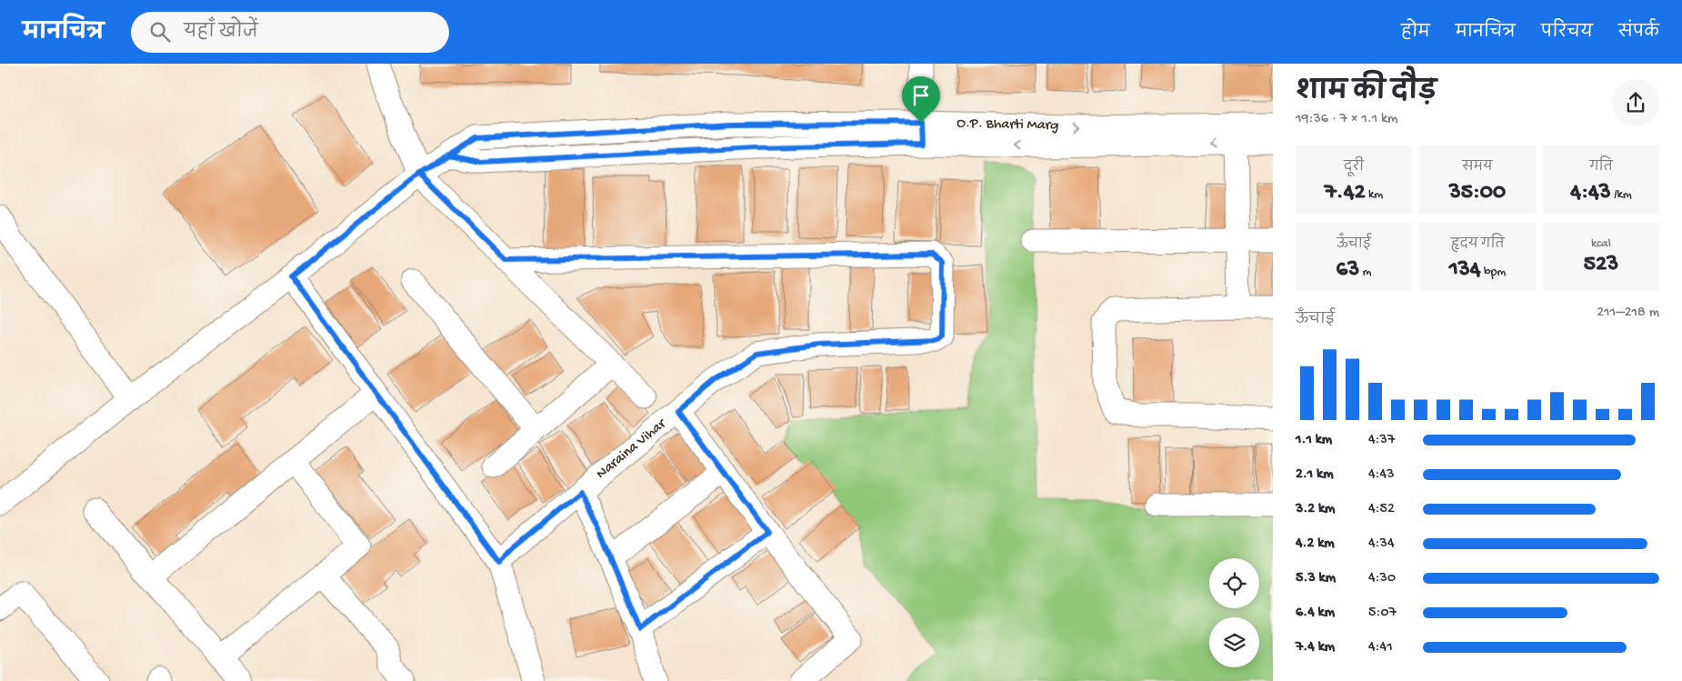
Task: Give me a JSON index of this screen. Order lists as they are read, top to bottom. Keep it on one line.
{"streets":{"street":["O.P. Bharti Marg","Naraina Vihar"]},"page":{"header":"मानचित्र","search":"यहाँ खोजें","nav":["होम","मानचित्र","परिचय","संपर्क"],"heading":["शाम की दौड़","19:36 · 7 × 1.1 km"],"stats":[["दूरी","7.42 km"],["समय","35:00"],["गति","4:43 /km"],["ऊँचाई","63 m"],["हृदय गति","134 bpm"],["kcal","523"]],"chart":["ऊँचाई","211–218 m"],"list":[{"name":"1.1 km","note":"4:37"},{"name":"2.1 km","note":"4:43"},{"name":"3.2 km","note":"4:52"},{"name":"4.2 km","note":"4:34"},{"name":"5.3 km","note":"4:30"},{"name":"6.4 km","note":"5:07"},{"name":"7.4 km","note":"4:41"}]}}
